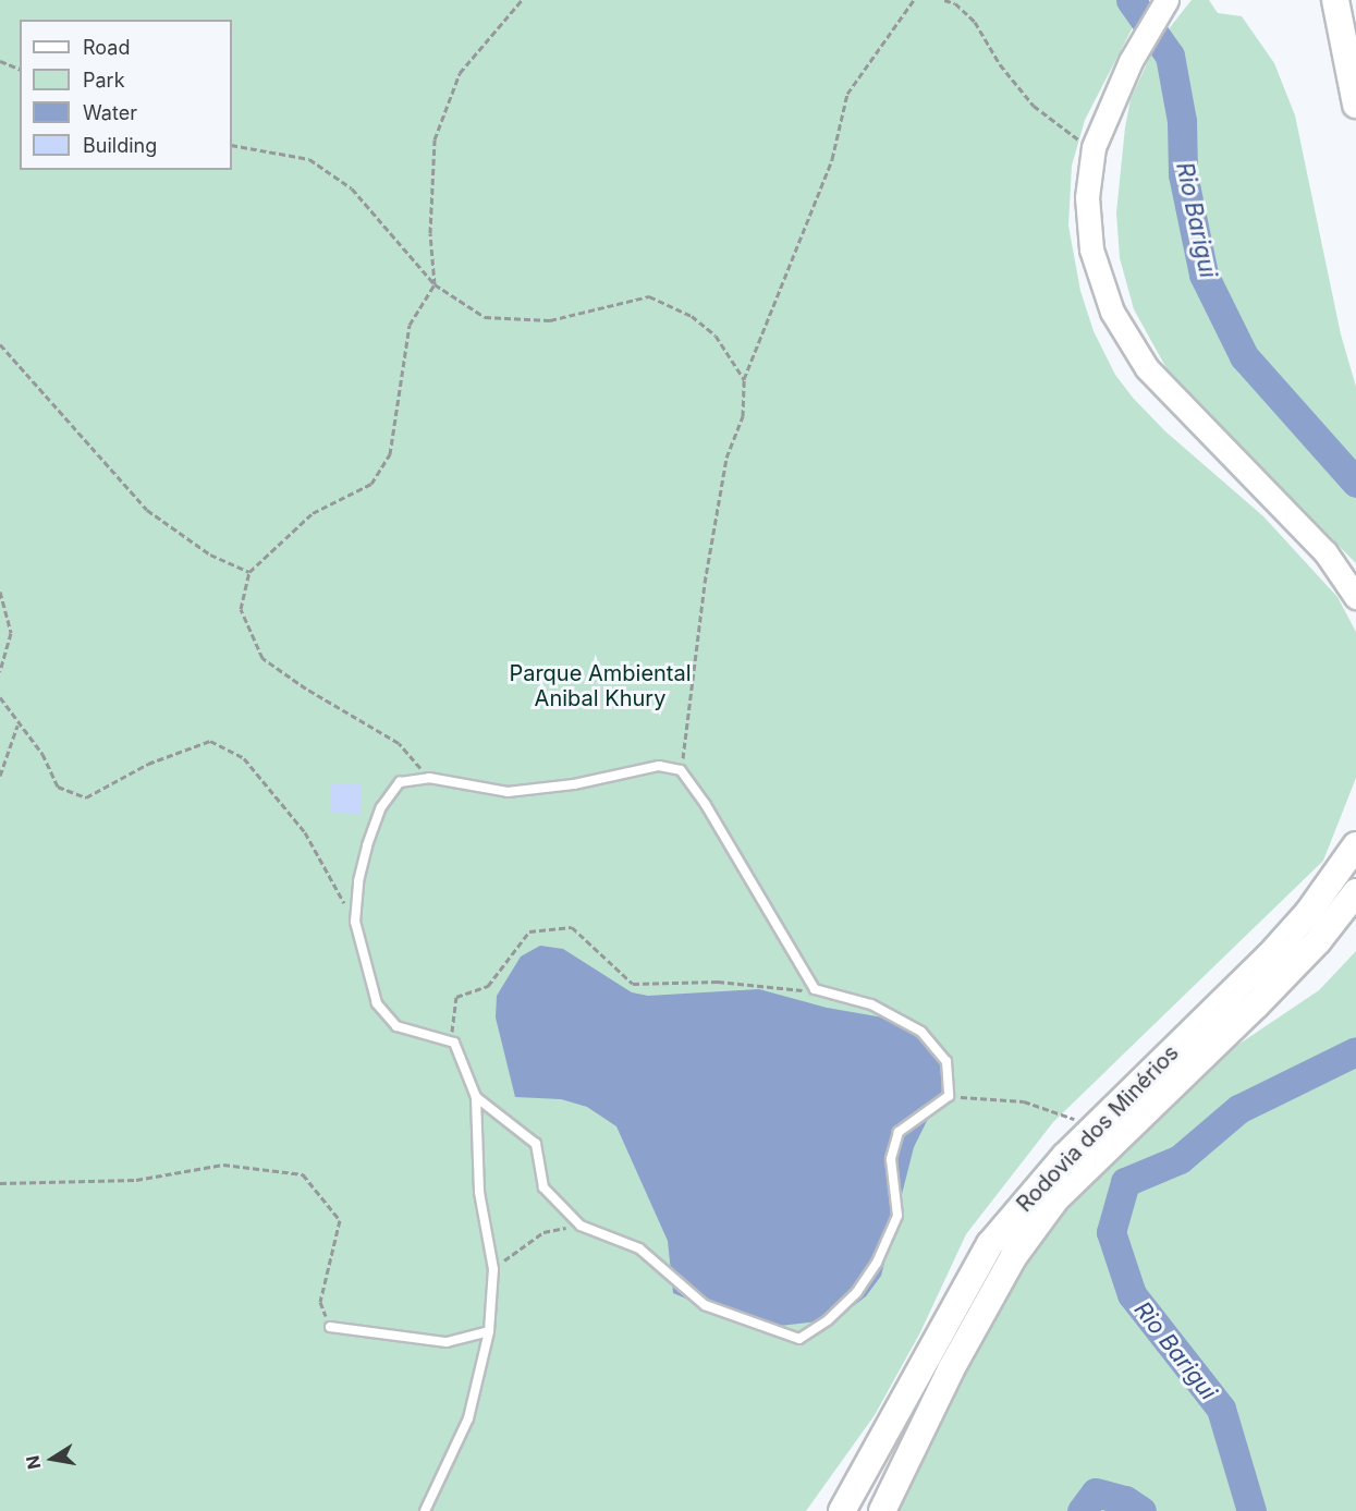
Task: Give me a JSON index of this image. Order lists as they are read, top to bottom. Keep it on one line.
{"streets":{"main road":["Rodovia dos Minérios"]},"water":["Rio Barigui"],"parks":["Parque Ambiental Anibal Khury"],"legend":["Road","Park","Water","Building"],"north":"left"}
